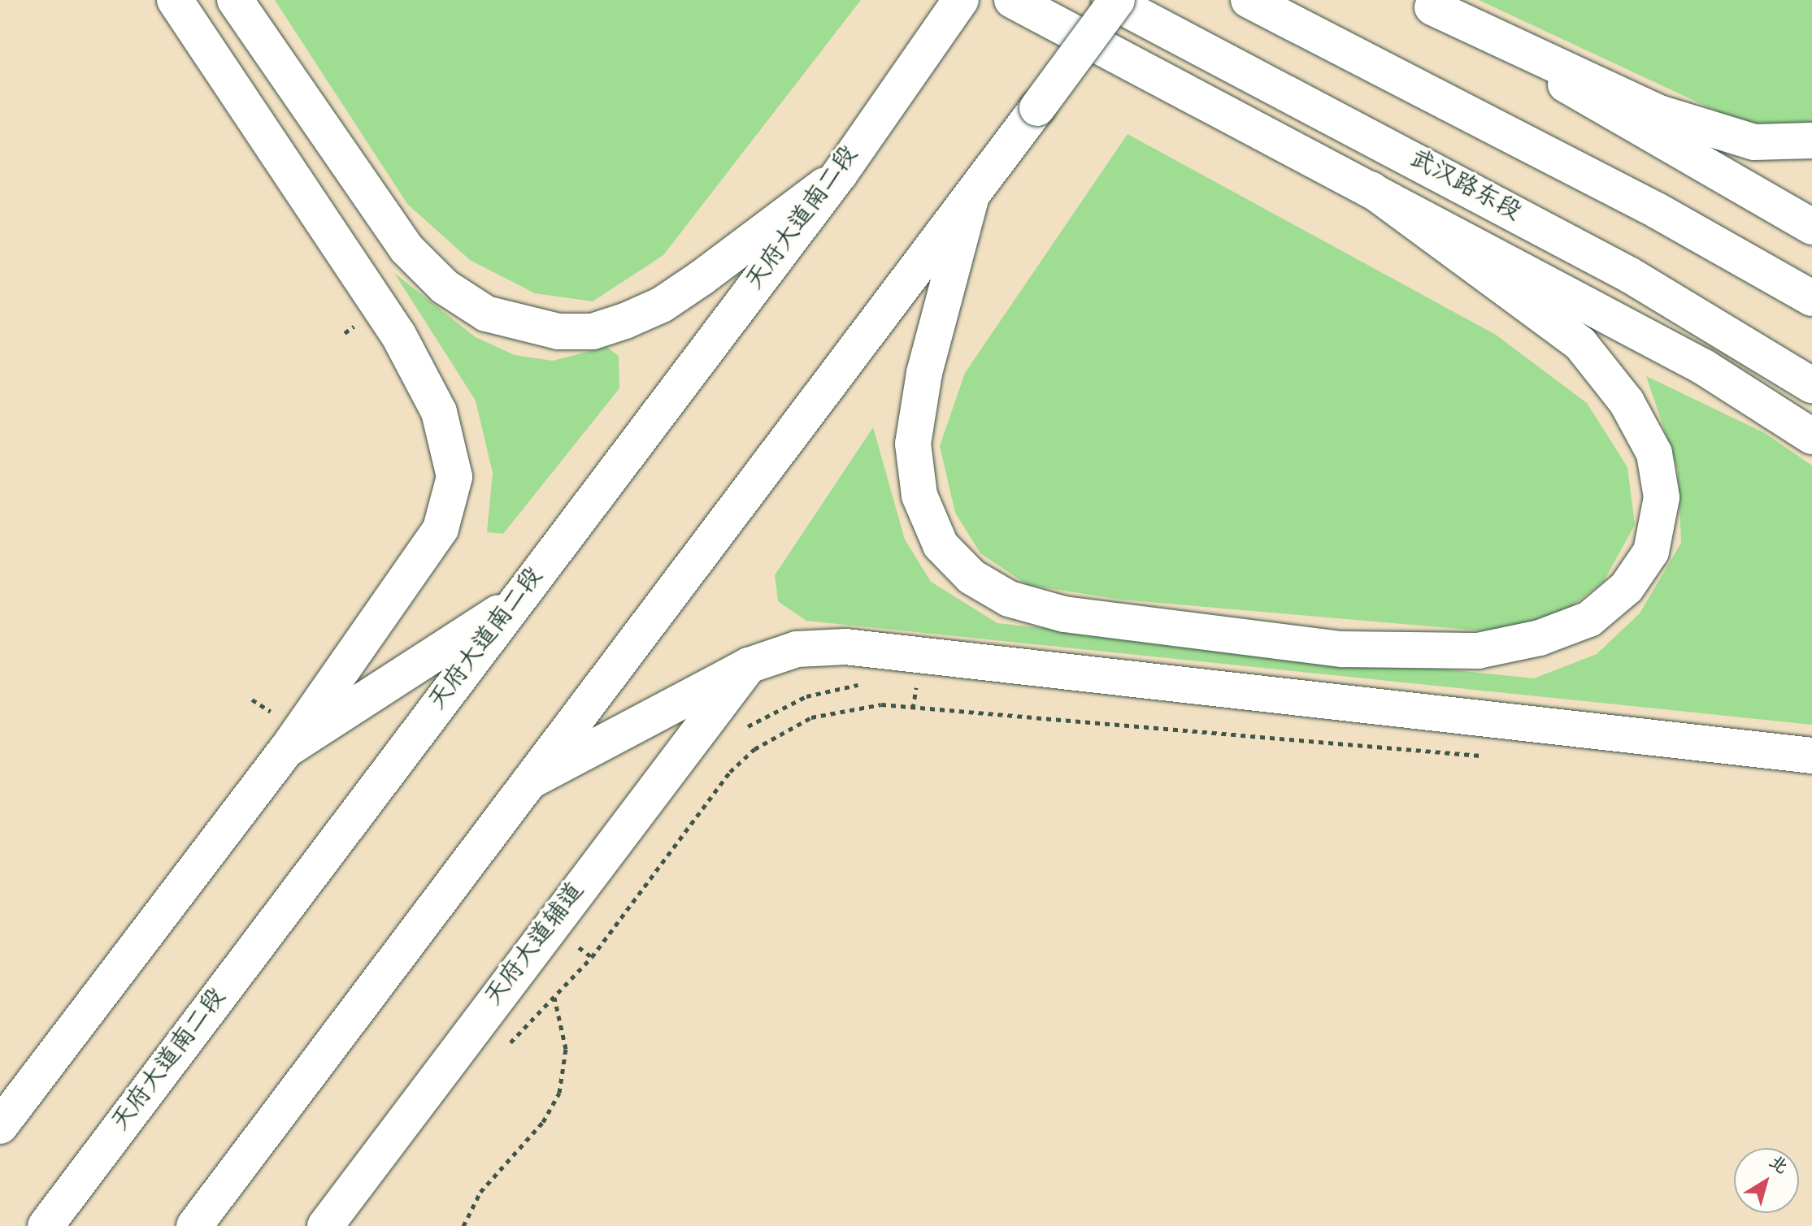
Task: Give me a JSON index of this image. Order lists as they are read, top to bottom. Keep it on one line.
{"streets":{"main road":["武汉路东段","天府大道南二段","天府大道辅道"]},"north":"top right"}
